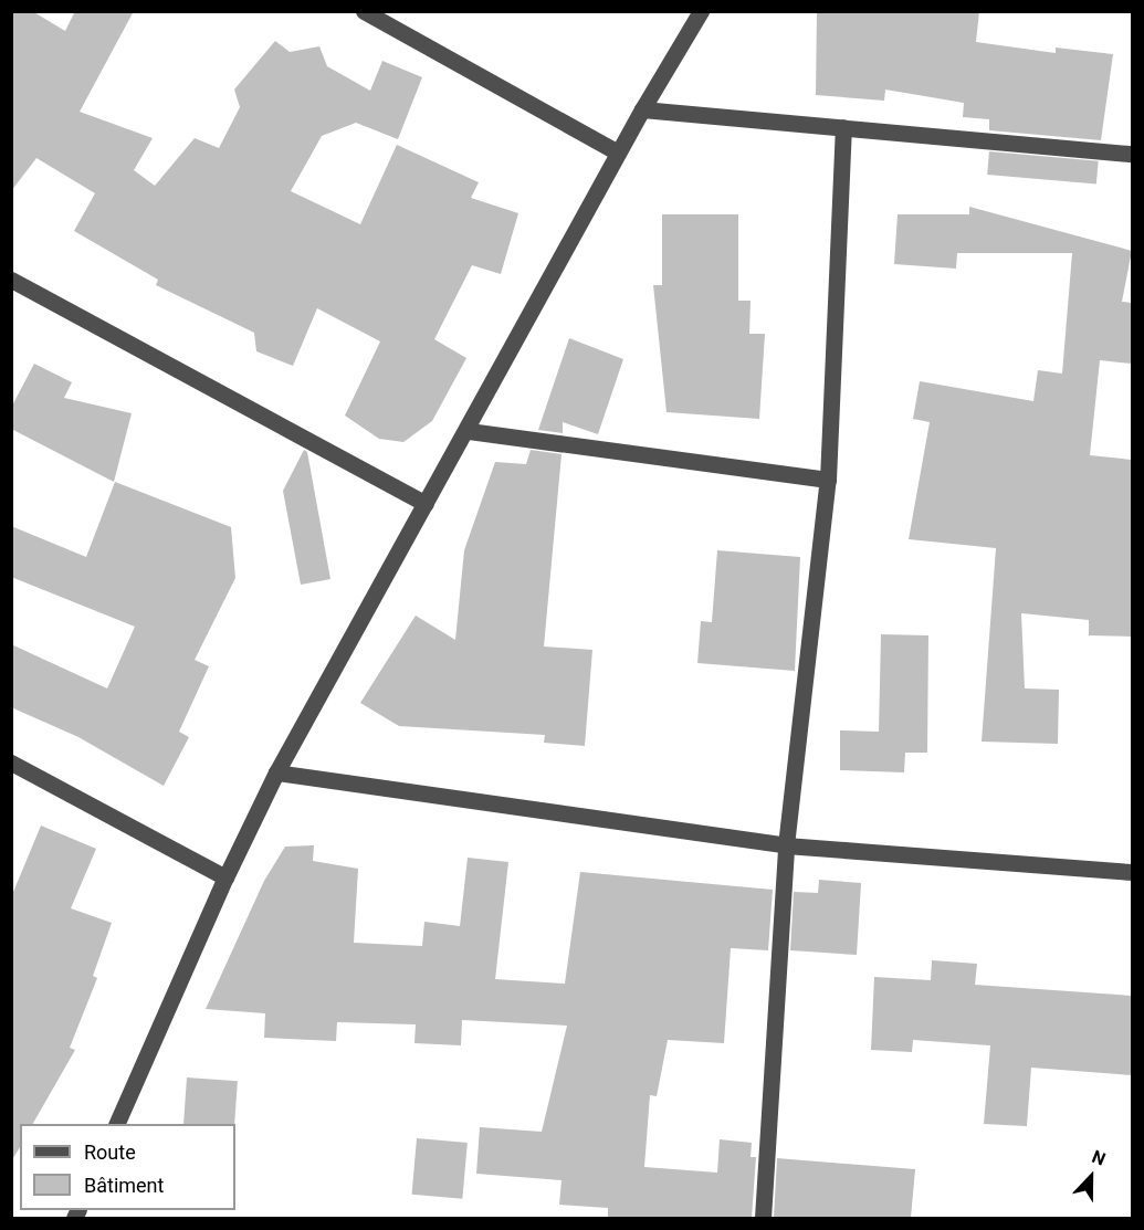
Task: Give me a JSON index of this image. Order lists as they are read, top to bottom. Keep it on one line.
{"legend":["Route","Bâtiment"],"north":"top"}
